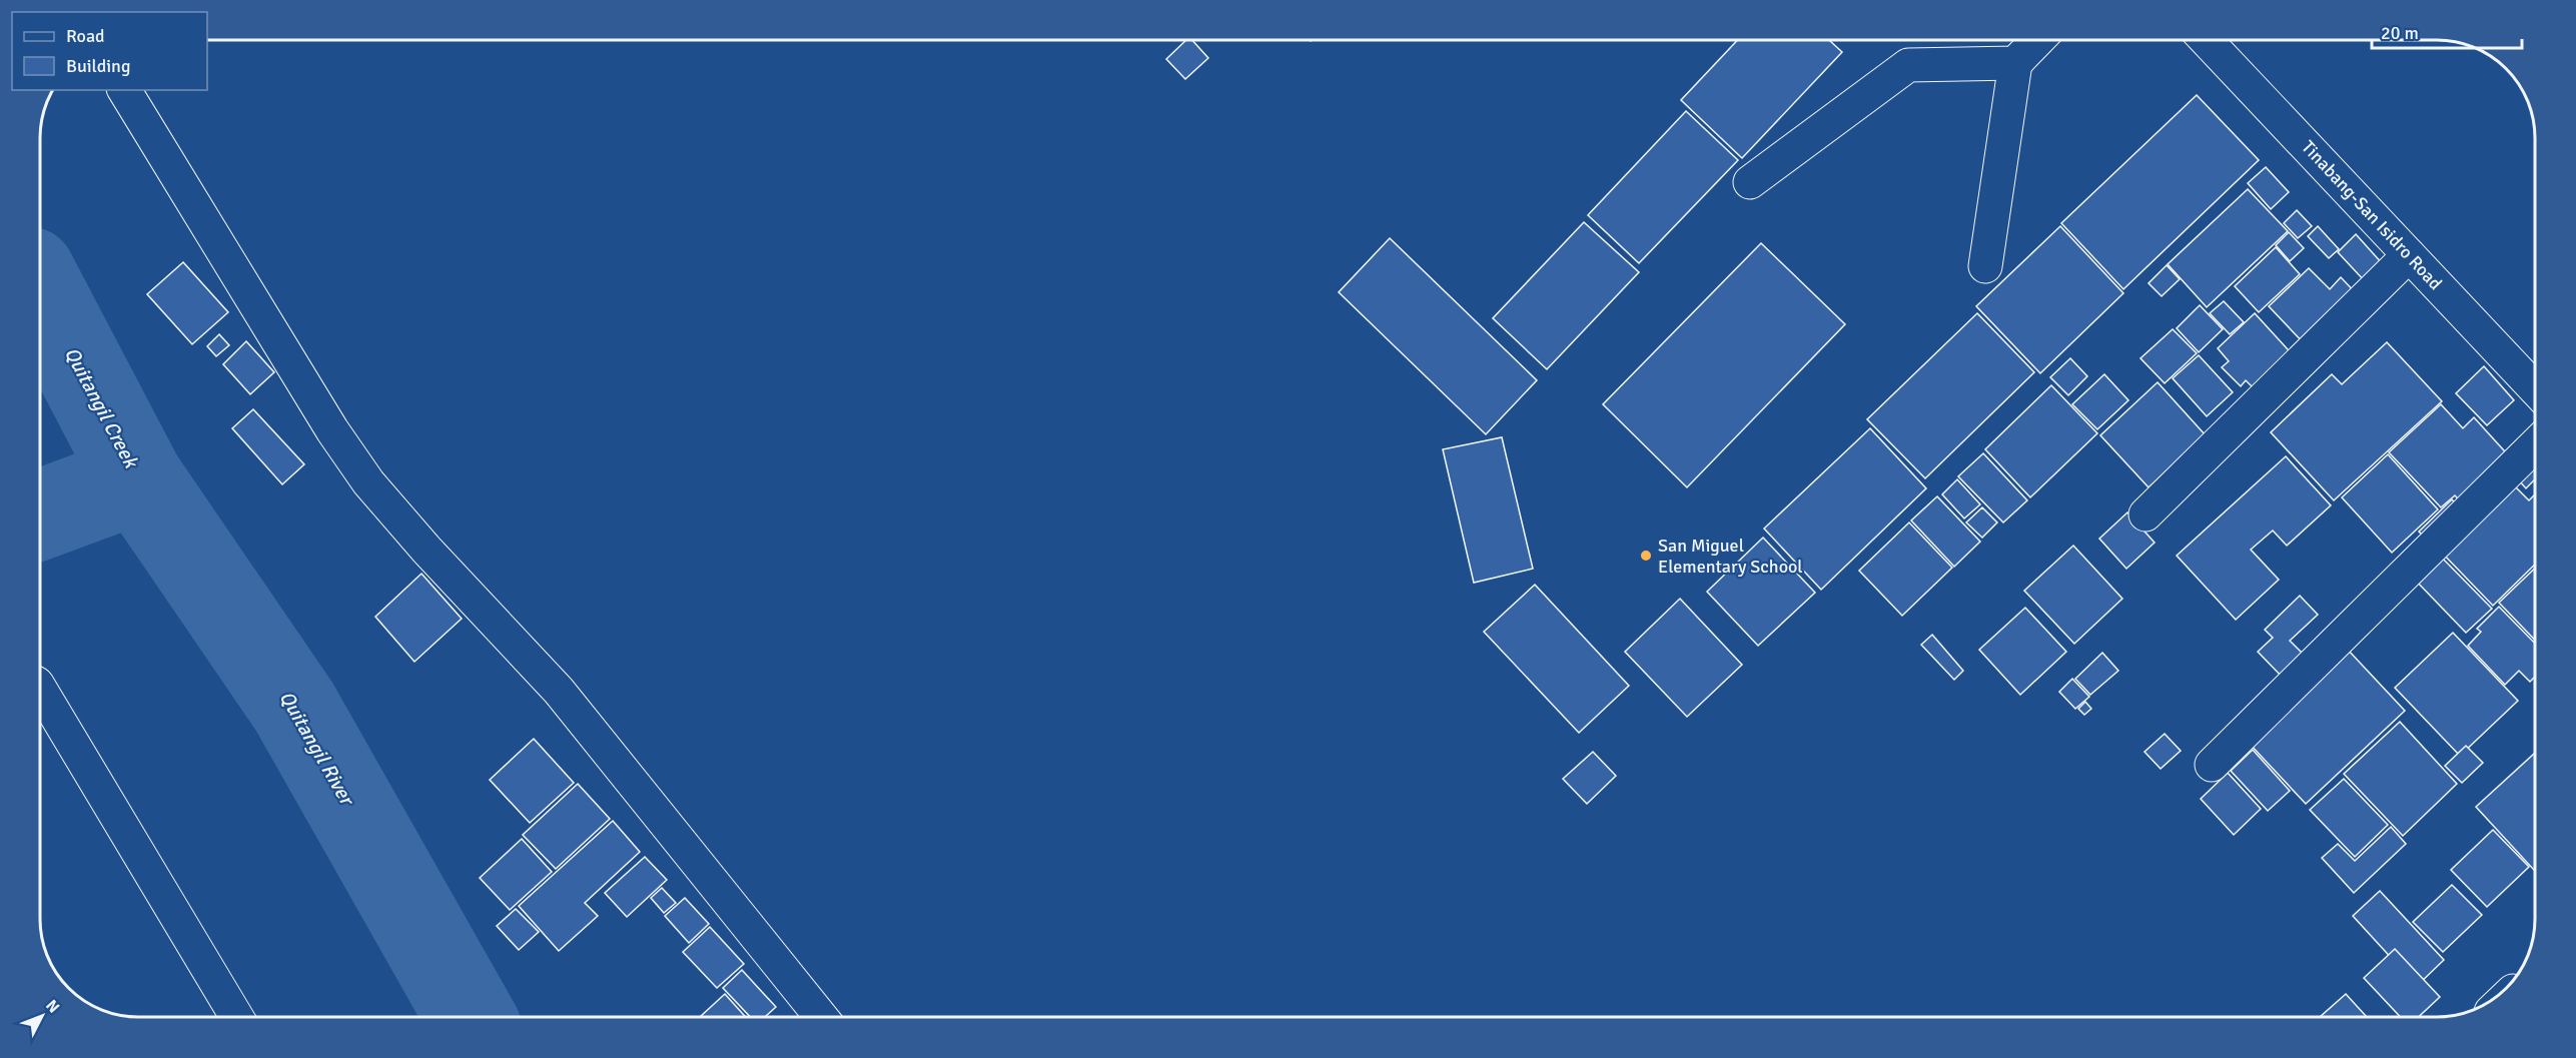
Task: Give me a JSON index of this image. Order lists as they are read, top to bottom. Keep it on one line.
{"streets":{"street":["Tinabang-San Isidro Road"]},"water":["Quitangil Creek","Quitangil River"],"places":["San Miguel Elementary School"],"legend":["Road","Building"],"scale_bar":"20 m","north":"top right"}
